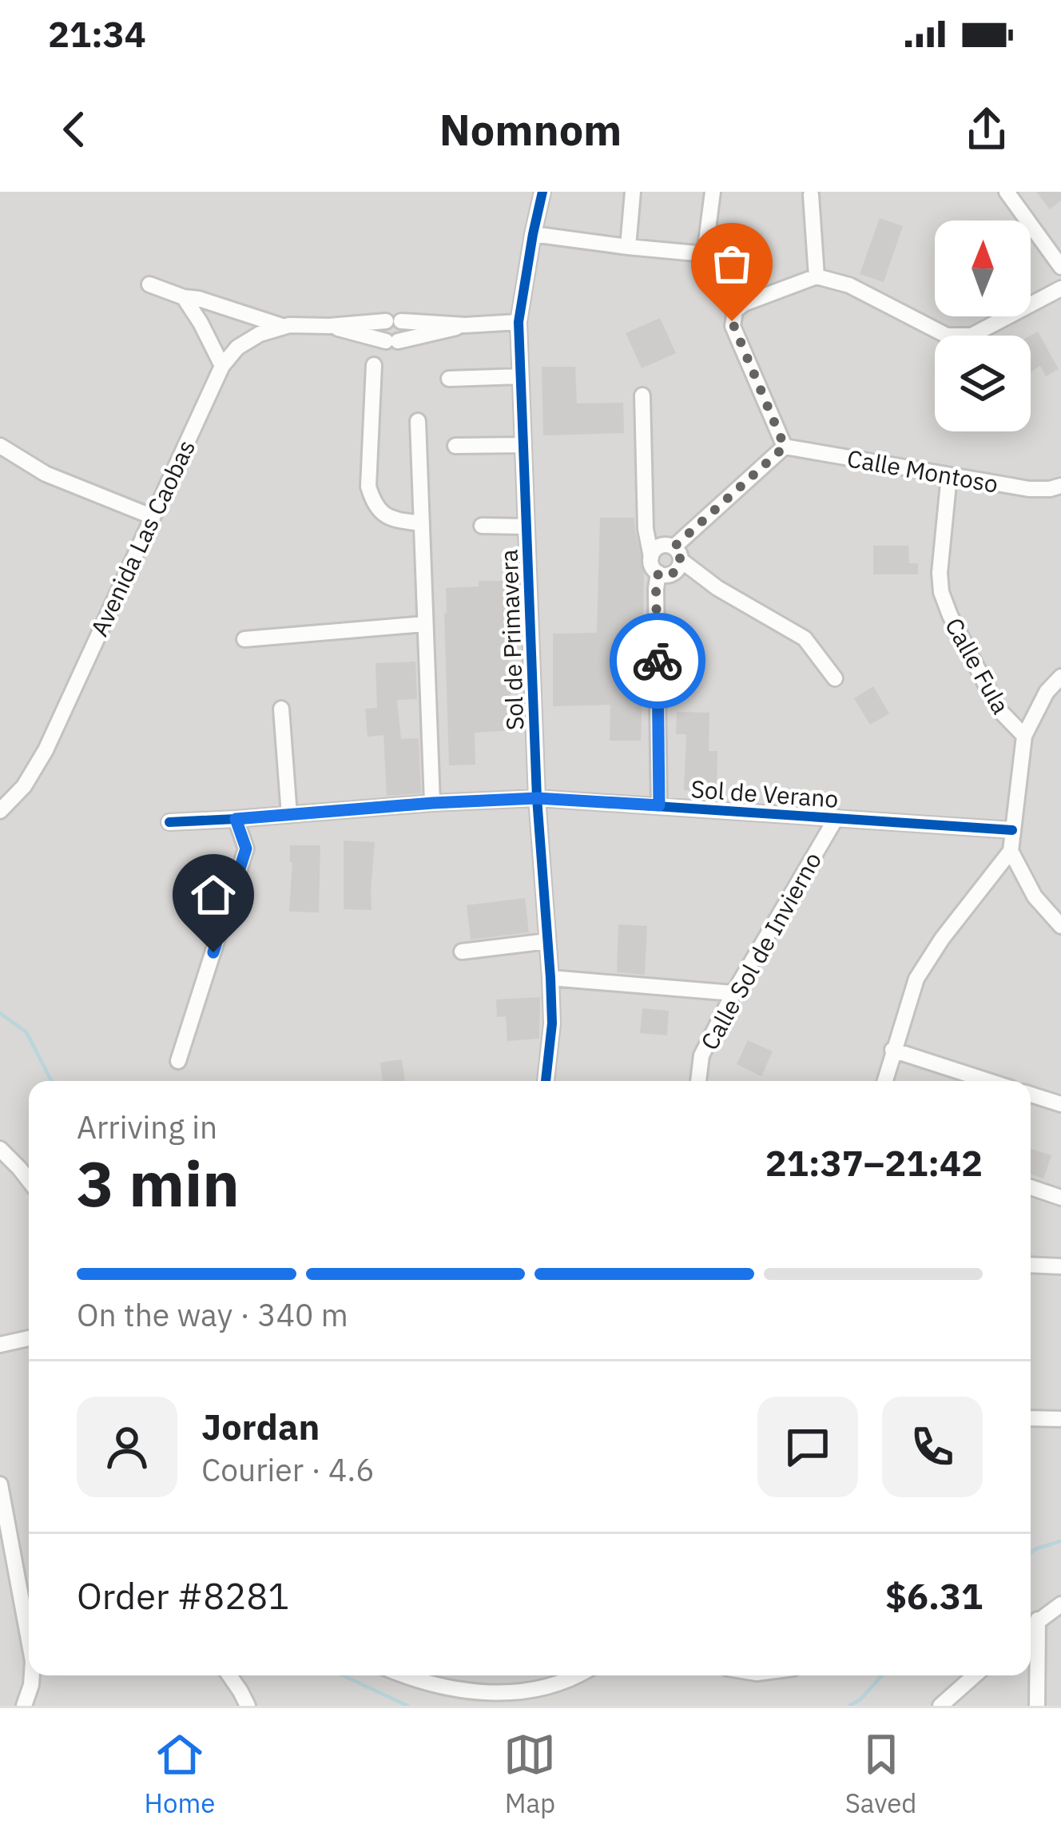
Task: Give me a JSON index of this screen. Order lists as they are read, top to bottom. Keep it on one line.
{"streets":{"street":["Calle Montoso","Avenida Las Caobas","Sol de Primavera","Calle Fula","Sol de Verano","Calle Sol de Invierno"]},"crossings":[["Calle Montoso","Calle Fula"],["Avenida Las Caobas","Sol de Primavera"],["Sol de Primavera","Sol de Verano"],["Sol de Verano","Calle Sol de Invierno"]],"north":"top","page":{"status":"21:34","header":"Nomnom","heading":["3 min","Arriving in","21:37–21:42"],"panel":["Jordan","Courier · 4.6","Order #8281","$6.31"],"bar":"On the way · 340 m","tabs":["Home","Map","Saved"]}}
